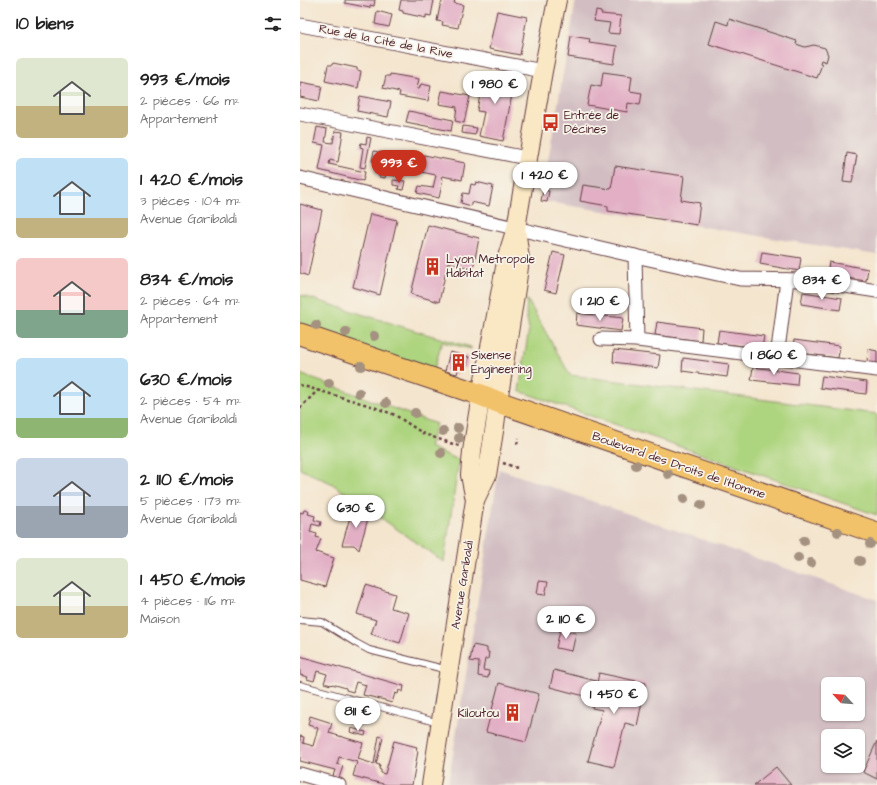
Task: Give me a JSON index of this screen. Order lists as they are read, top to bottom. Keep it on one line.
{"streets":{"main road":["Boulevard des Droits de l'Homme","Avenue Garibaldi"],"street":["Rue de la Cité de la Rive"]},"crossings":[["Rue de la Cité de la Rive","Avenue Garibaldi"],["Boulevard des Droits de l'Homme","Avenue Garibaldi"]],"places":{"bus stop":["Entrée de Décines"],"building":["Lyon Metropole Habitat","Sixense Engineering","Kiloutou"]},"north":"top left","page":{"heading":"10 biens","list":[{"name":"993 €/mois","note":"2 pièces · 66 m² · Appartement"},{"name":"1 420 €/mois","note":"3 pièces · 104 m² · Avenue Garibaldi"},{"name":"834 €/mois","note":"2 pièces · 64 m² · Appartement"},{"name":"630 €/mois","note":"2 pièces · 54 m² · Avenue Garibaldi"},{"name":"2 110 €/mois","note":"5 pièces · 173 m² · Avenue Garibaldi"},{"name":"1 450 €/mois","note":"4 pièces · 116 m² · Maison"}],"price":["1 980 €","993 €","1 420 €","834 €","1 210 €","1 860 €","630 €","2 110 €","1 450 €","811 €"]}}
